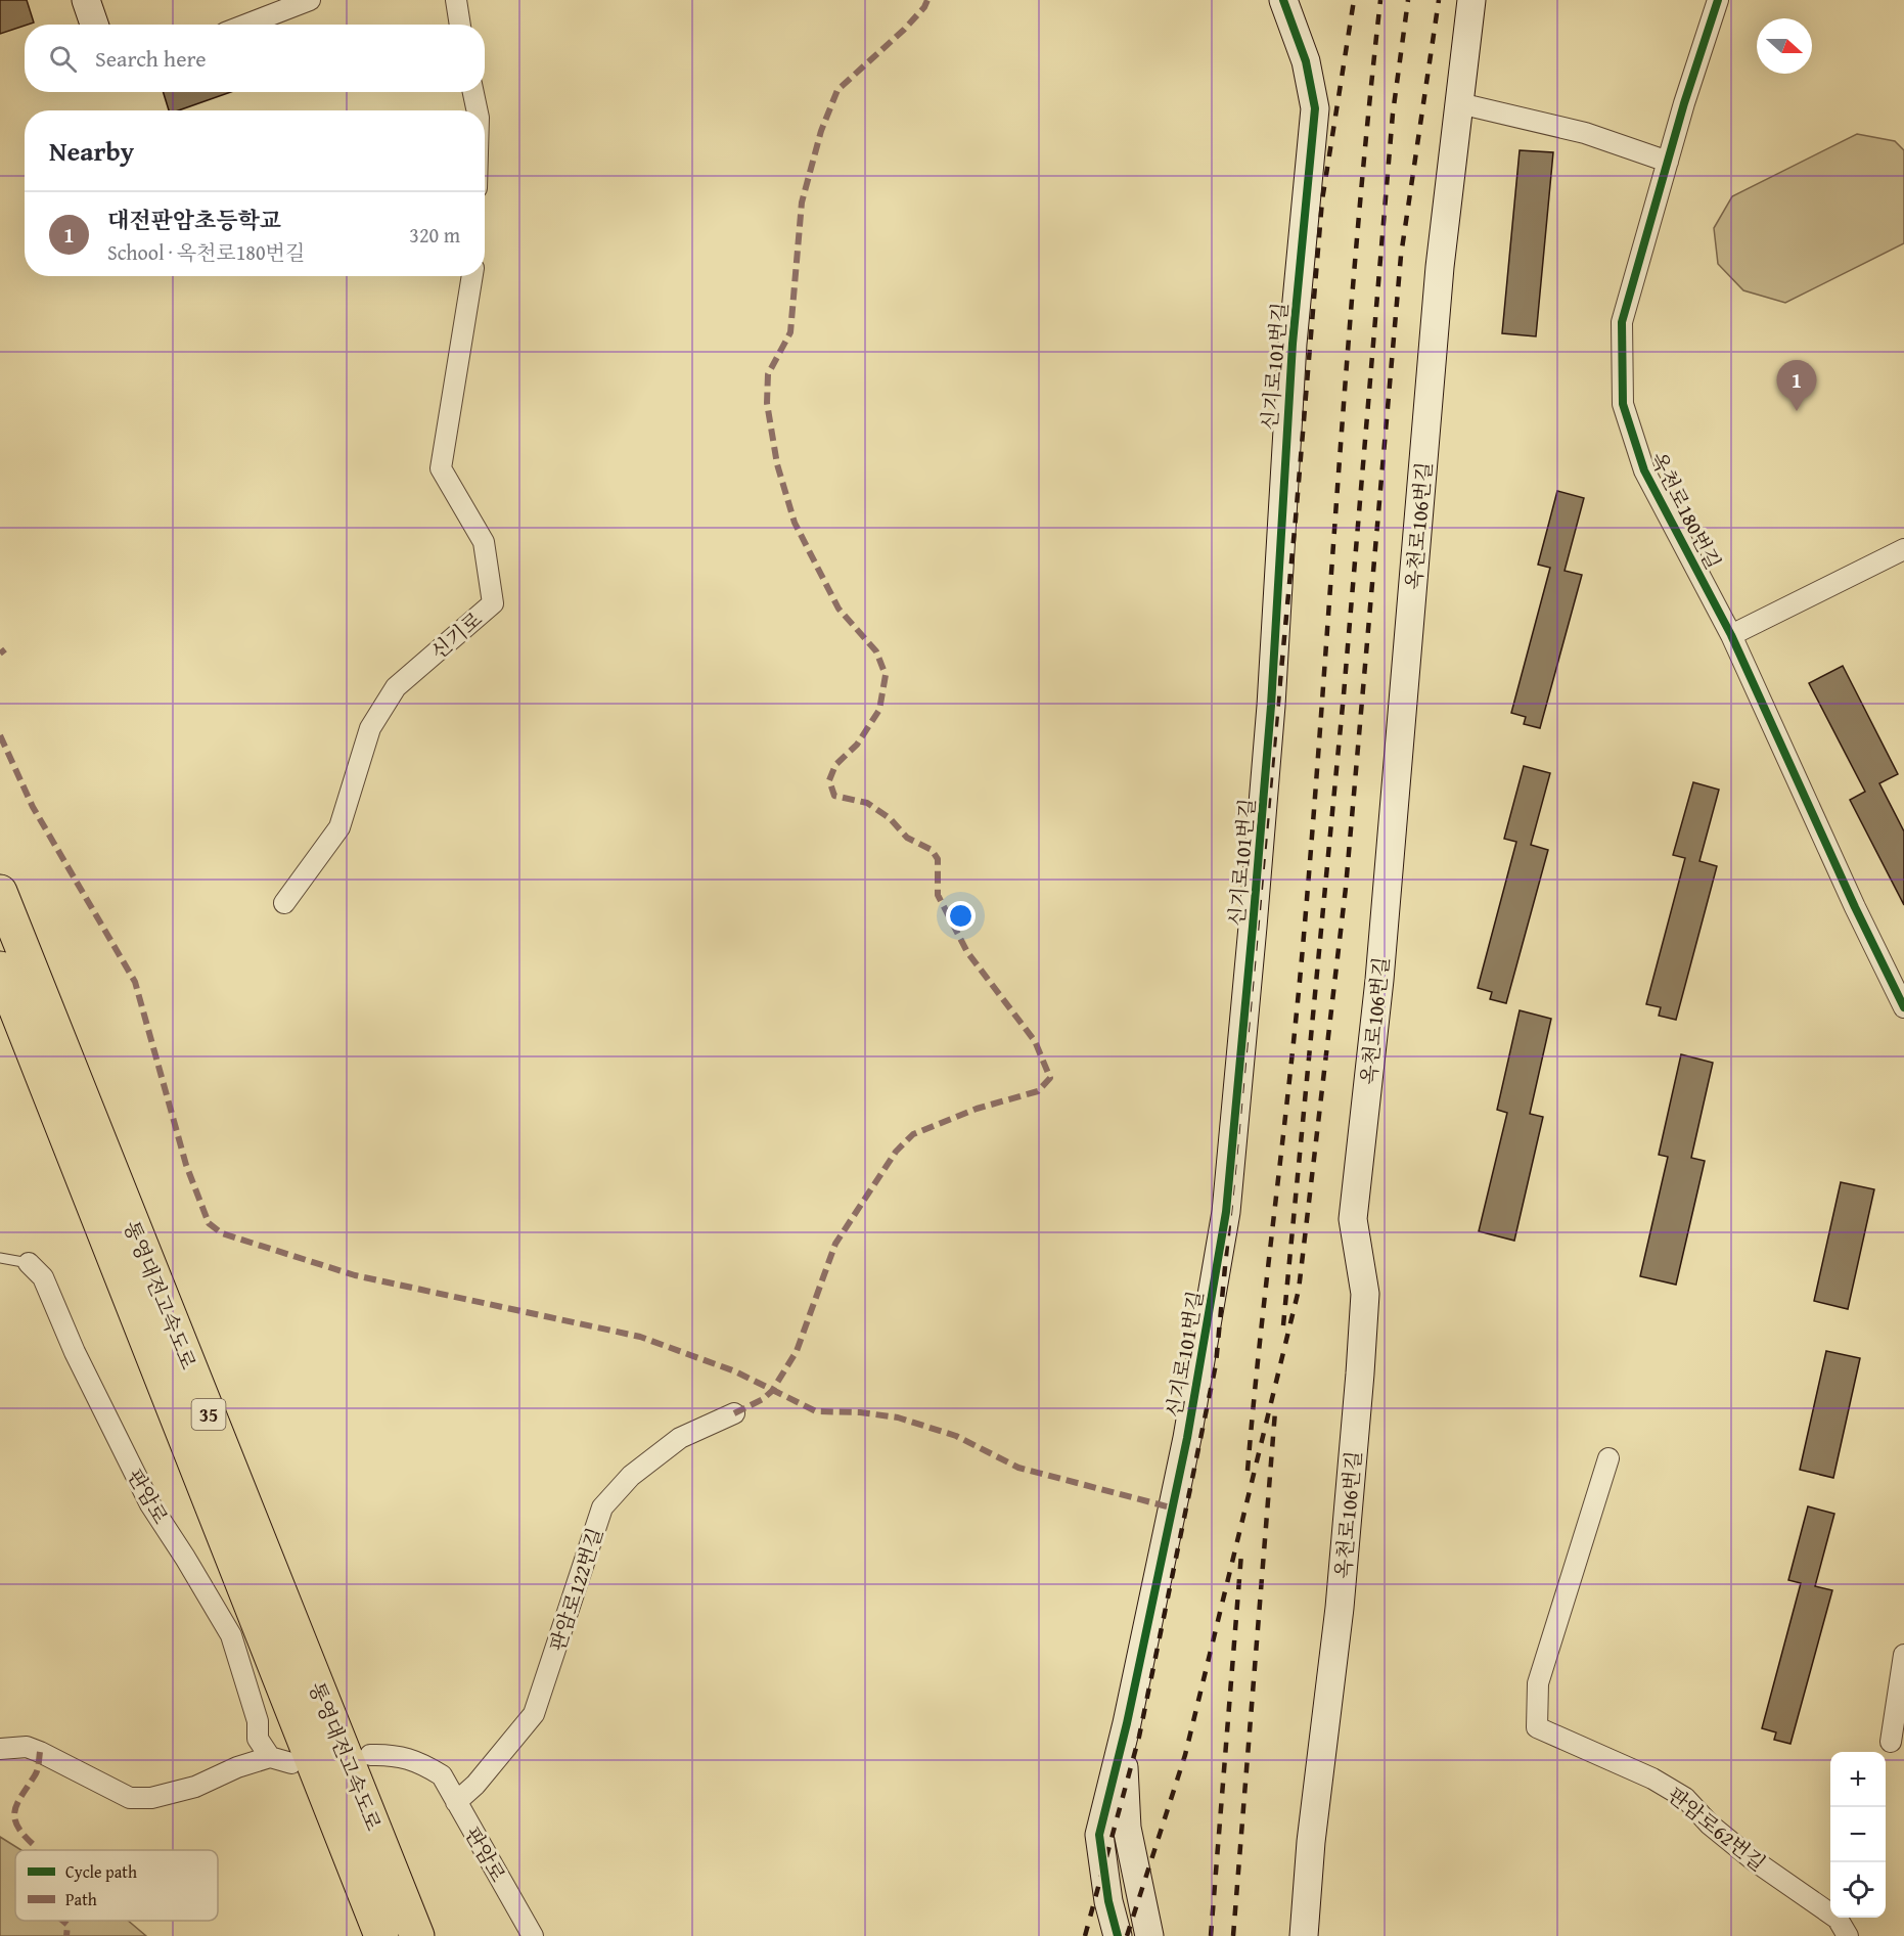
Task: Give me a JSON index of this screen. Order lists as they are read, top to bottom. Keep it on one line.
{"streets":{"highway":["통영대전고속도로","35"],"street":["신기로101번길","옥천로180번길","옥천로106번길","신기로","판암로","판암로122번길","판암로62번길"]},"crossings":[["판암로","판암로122번길"]],"legend":["Cycle path","Path"],"north":"right","page":{"search":"Search here","heading":"Nearby","list":[{"mark":"1","name":"대전판암초등학교","note":"School · 옥천로180번길","value":"320 m"}],"pins":"1","map_buttons":["+","−"]}}
